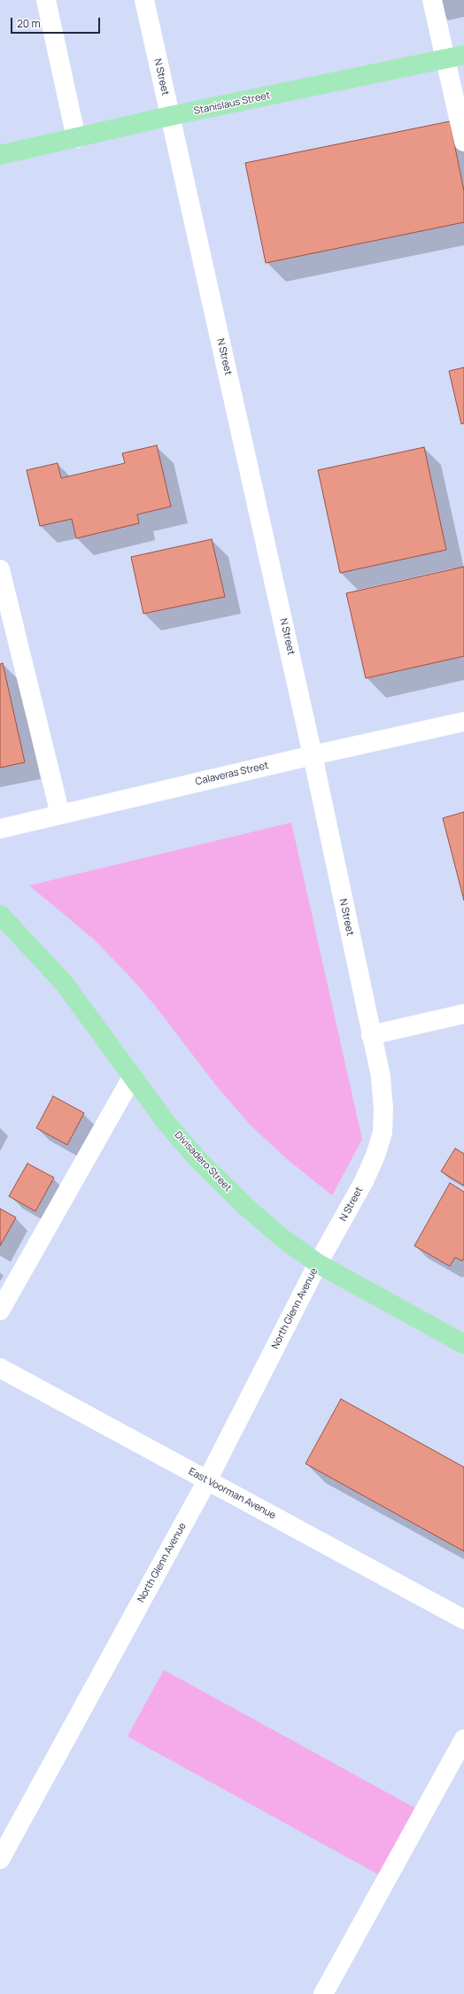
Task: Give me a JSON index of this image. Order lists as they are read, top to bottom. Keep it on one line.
{"streets":{"main road":["Stanislaus Street","Divisadero Street"],"street":["N Street","Calaveras Street","North Glenn Avenue","East Voorman Avenue"]},"crossings":[["N Street","Stanislaus Street"],["N Street","Calaveras Street"],["N Street","Divisadero Street"],["N Street","North Glenn Avenue"],["Divisadero Street","North Glenn Avenue"],["North Glenn Avenue","East Voorman Avenue"]],"scale_bar":"20 m"}
